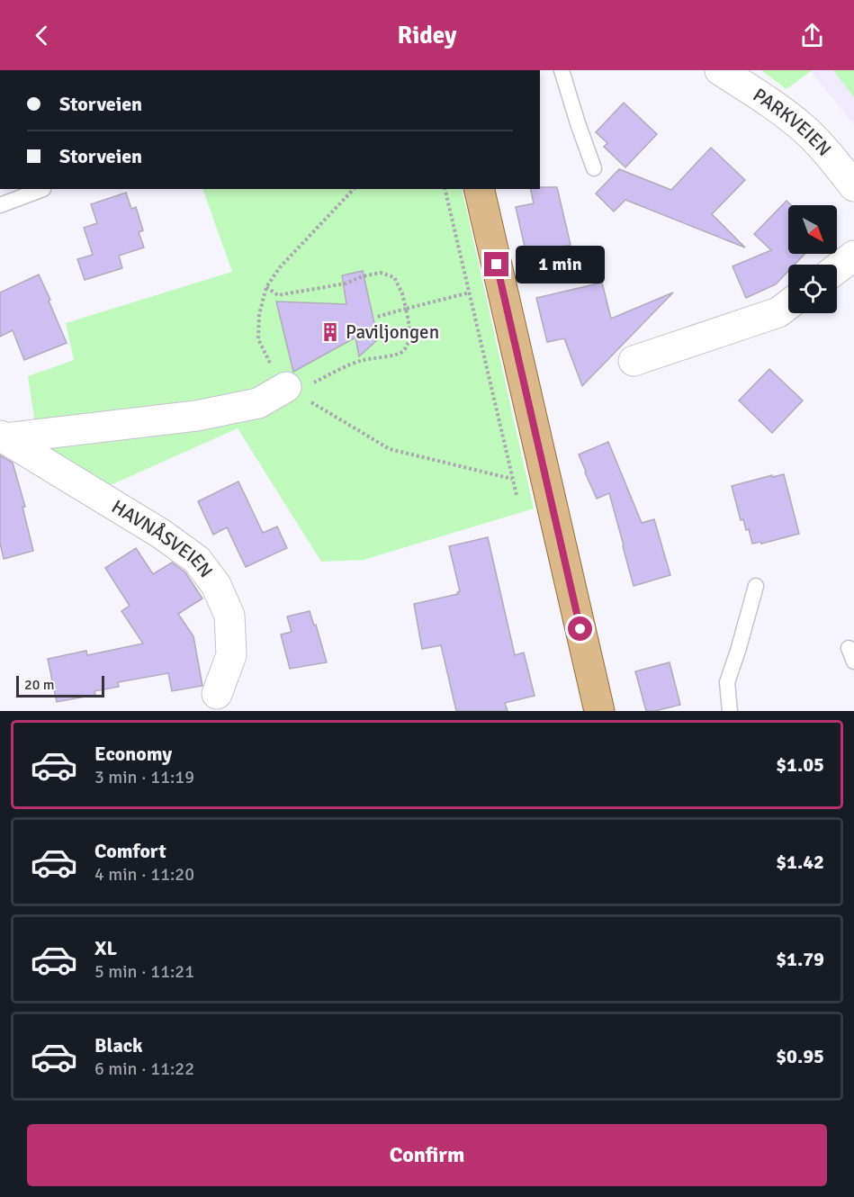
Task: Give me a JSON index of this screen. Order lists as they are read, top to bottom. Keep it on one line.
{"streets":{"street":["PARKVEIEN","HAVNÅSVEIEN"]},"places":{"building":["Paviljongen"]},"scale_bar":"20 m","north":"bottom right","page":{"header":"Ridey","banner":["Storveien","Storveien"],"bubble":"1 min","scale":"20 m","list":[{"name":"Economy","note":"3 min · 11:19","value":"$1.05"},{"name":"Comfort","note":"4 min · 11:20","value":"$1.42"},{"name":"XL","note":"5 min · 11:21","value":"$1.79"},{"name":"Black","note":"6 min · 11:22","value":"$0.95"}],"buttons":"Confirm"}}
